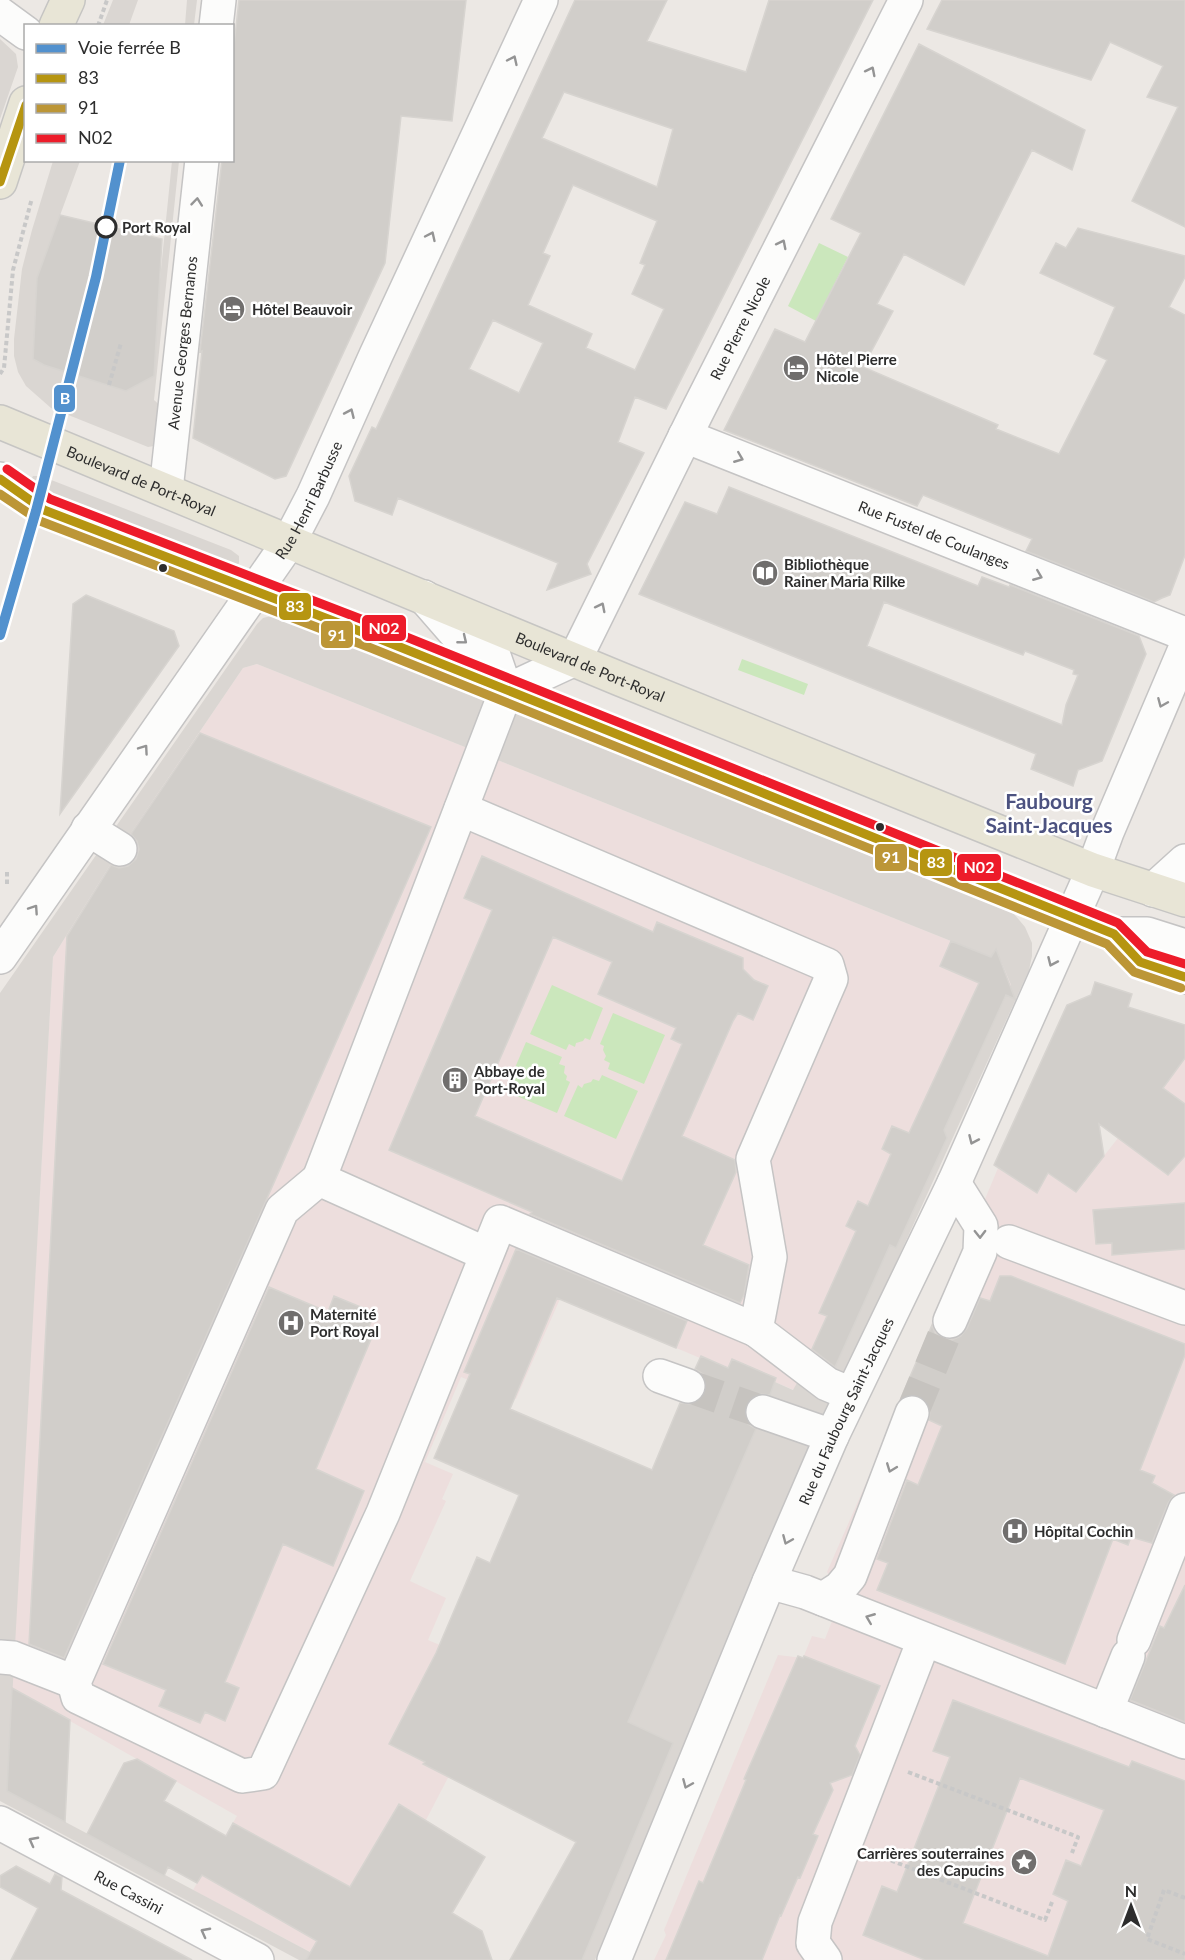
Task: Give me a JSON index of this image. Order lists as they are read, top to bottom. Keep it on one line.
{"streets":{"main road":["Boulevard de Port-Royal"],"street":["Rue Pierre Nicole","Avenue Georges Bernanos","Rue Henri Barbusse","Rue Fustel de Coulanges","Rue du Faubourg Saint-Jacques","Rue Cassini"]},"crossings":[["Rue Pierre Nicole","Boulevard de Port-Royal"],["Rue Pierre Nicole","Rue Fustel de Coulanges"],["Avenue Georges Bernanos","Boulevard de Port-Royal"],["Boulevard de Port-Royal","Rue Henri Barbusse"],["Boulevard de Port-Royal","Rue du Faubourg Saint-Jacques"]],"one_way":["Rue Pierre Nicole","Avenue Georges Bernanos","Rue Henri Barbusse","Rue Fustel de Coulanges","Rue Cassini"],"districts":["Faubourg Saint-Jacques"],"places":{"other":["Port Royal"],"hotel":["Hôtel Beauvoir","Hôtel Pierre Nicole"],"library":["Bibliothèque Rainer Maria Rilke"],"building":["Abbaye de Port-Royal"],"hospital":["Maternité Port Royal","Hôpital Cochin"],"place":["Carrières souterraines des Capucins"]},"lines":["transit line 83","rail line B","transit line N02","transit line 91"],"legend":["Voie ferrée B","83","91","N02"],"north":"top"}
